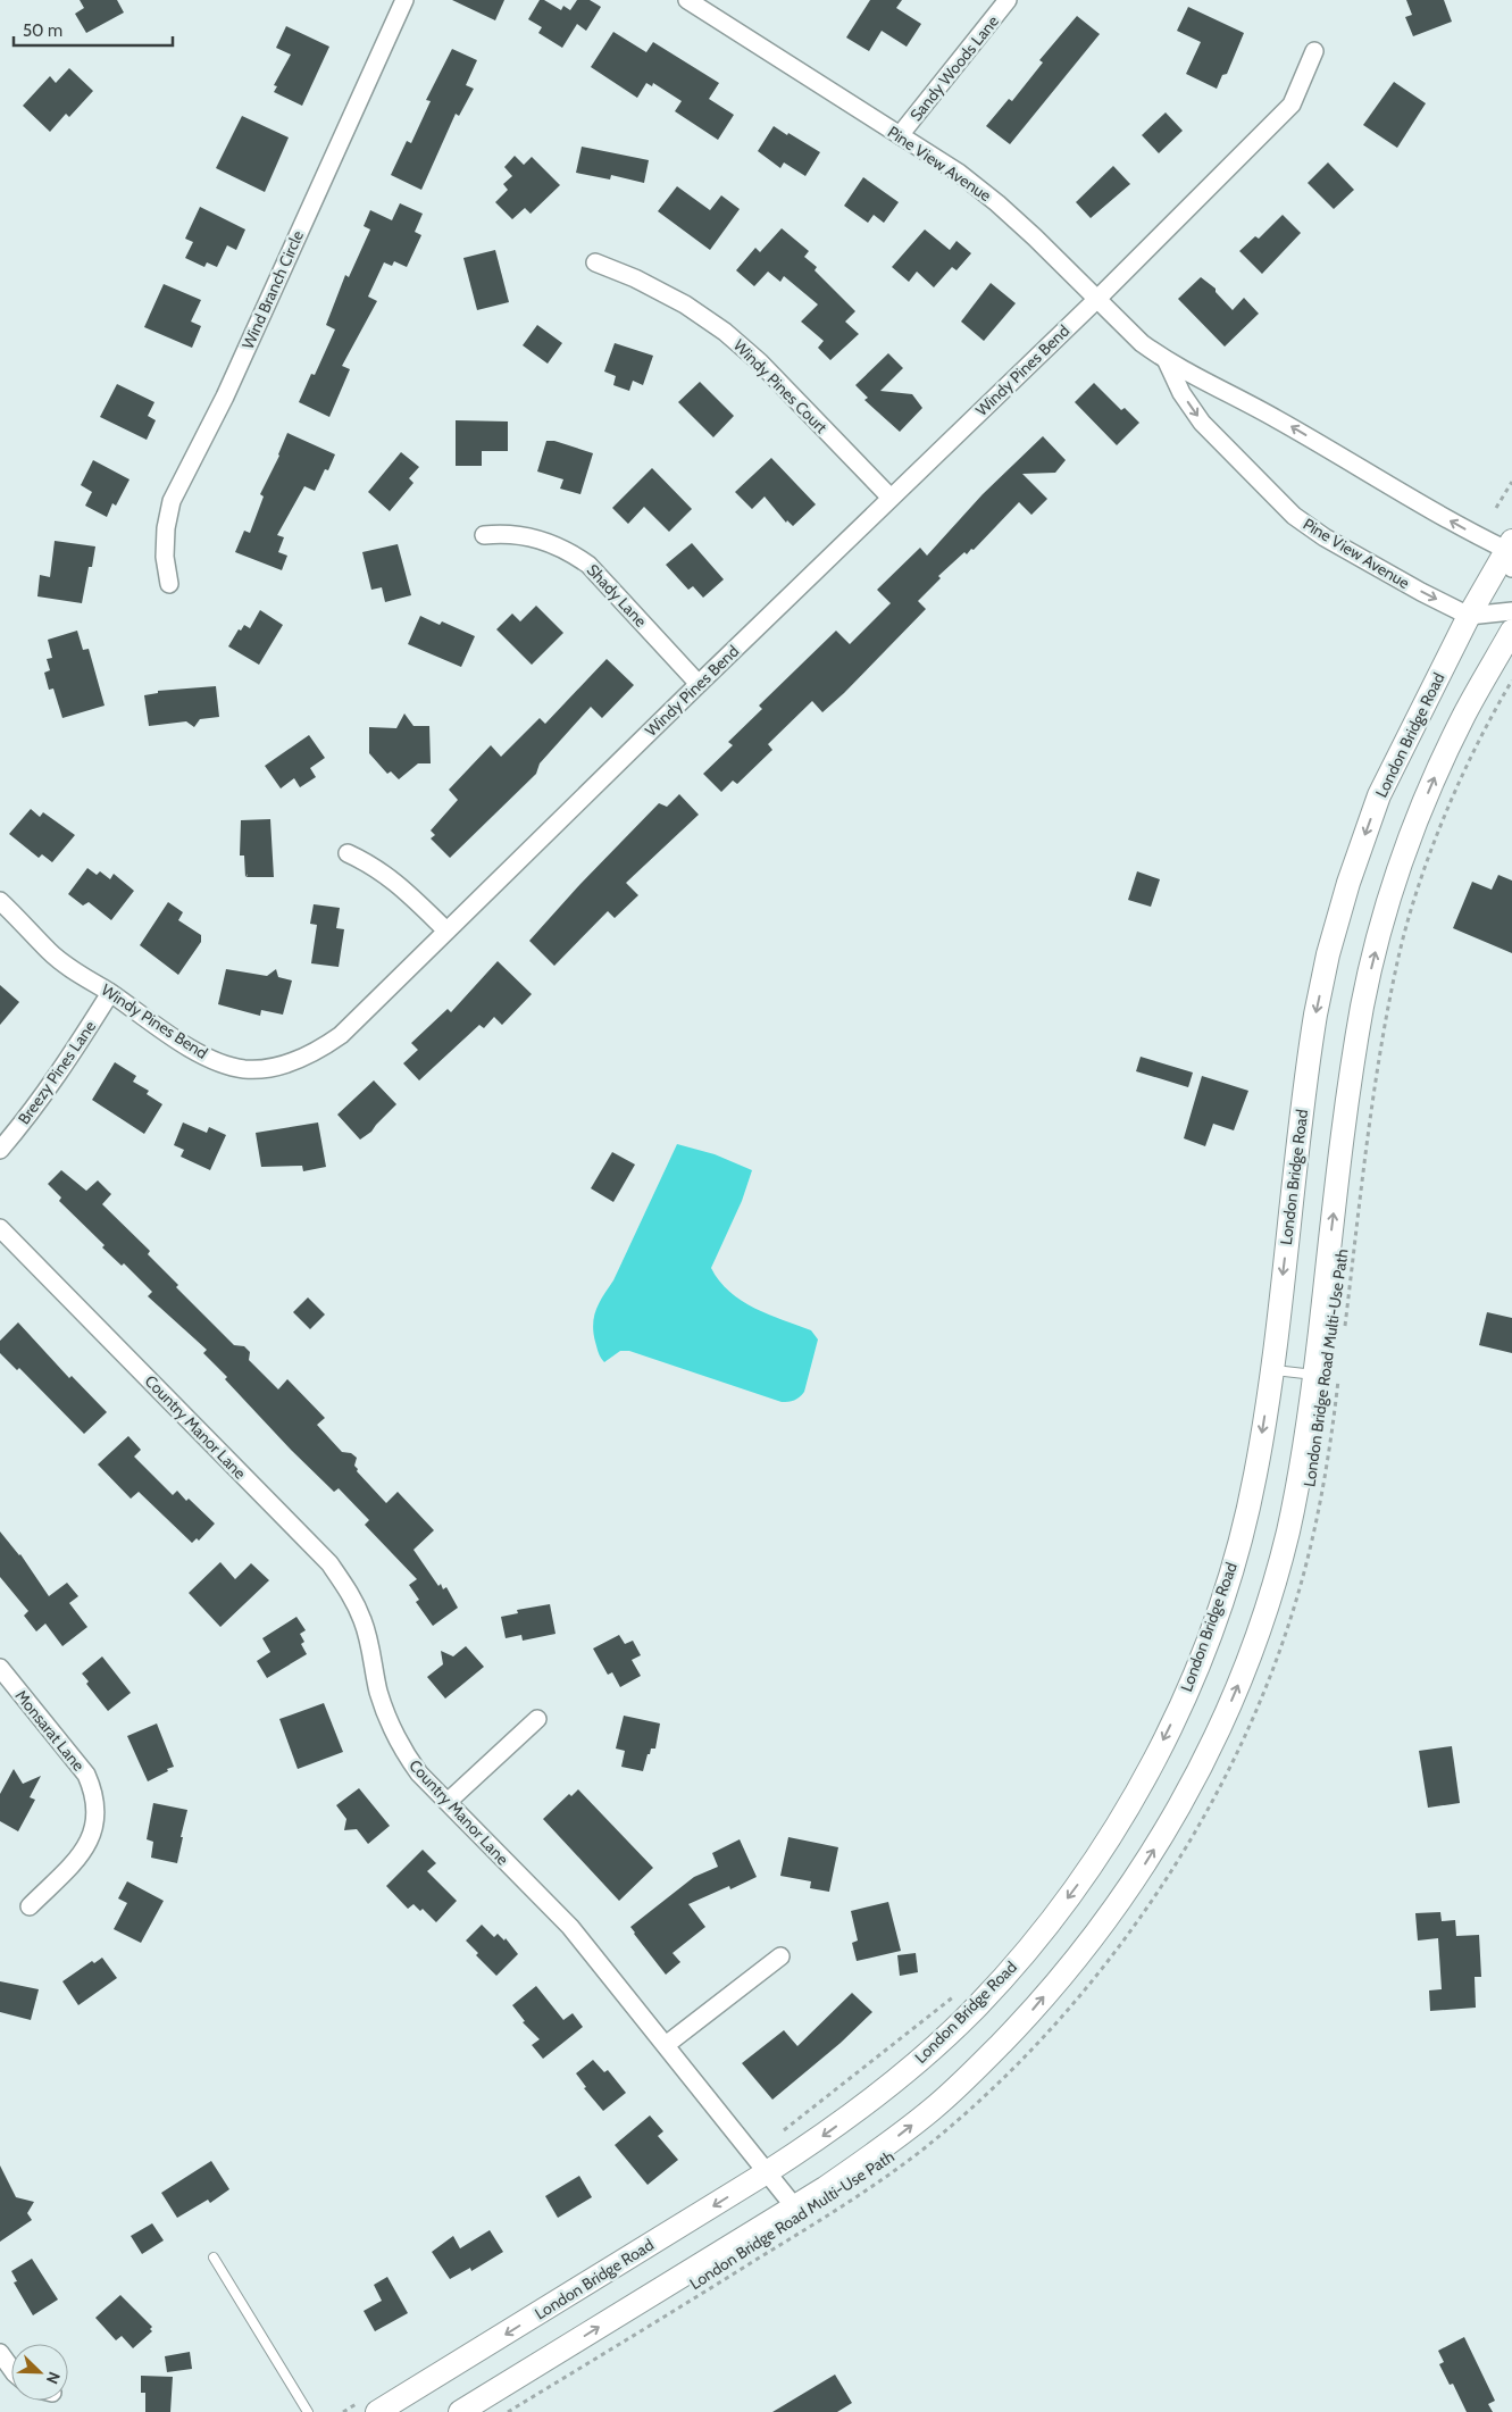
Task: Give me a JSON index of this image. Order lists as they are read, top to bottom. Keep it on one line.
{"streets":{"main road":["London Bridge Road"],"street":["Sandy Woods Lane","Pine View Avenue","Wind Branch Circle","Windy Pines Bend","Windy Pines Court","Shady Lane","Breezy Pines Lane","Country Manor Lane","Monsarat Lane"],"path":["London Bridge Road Multi-Use Path"]},"crossings":[["Sandy Woods Lane","Pine View Avenue"],["Pine View Avenue","Windy Pines Bend"],["Pine View Avenue","London Bridge Road"],["Windy Pines Bend","Windy Pines Court"],["Windy Pines Bend","Shady Lane"],["Windy Pines Bend","Breezy Pines Lane"],["London Bridge Road","Country Manor Lane"]],"scale_bar":"50 m","north":"bottom right"}
